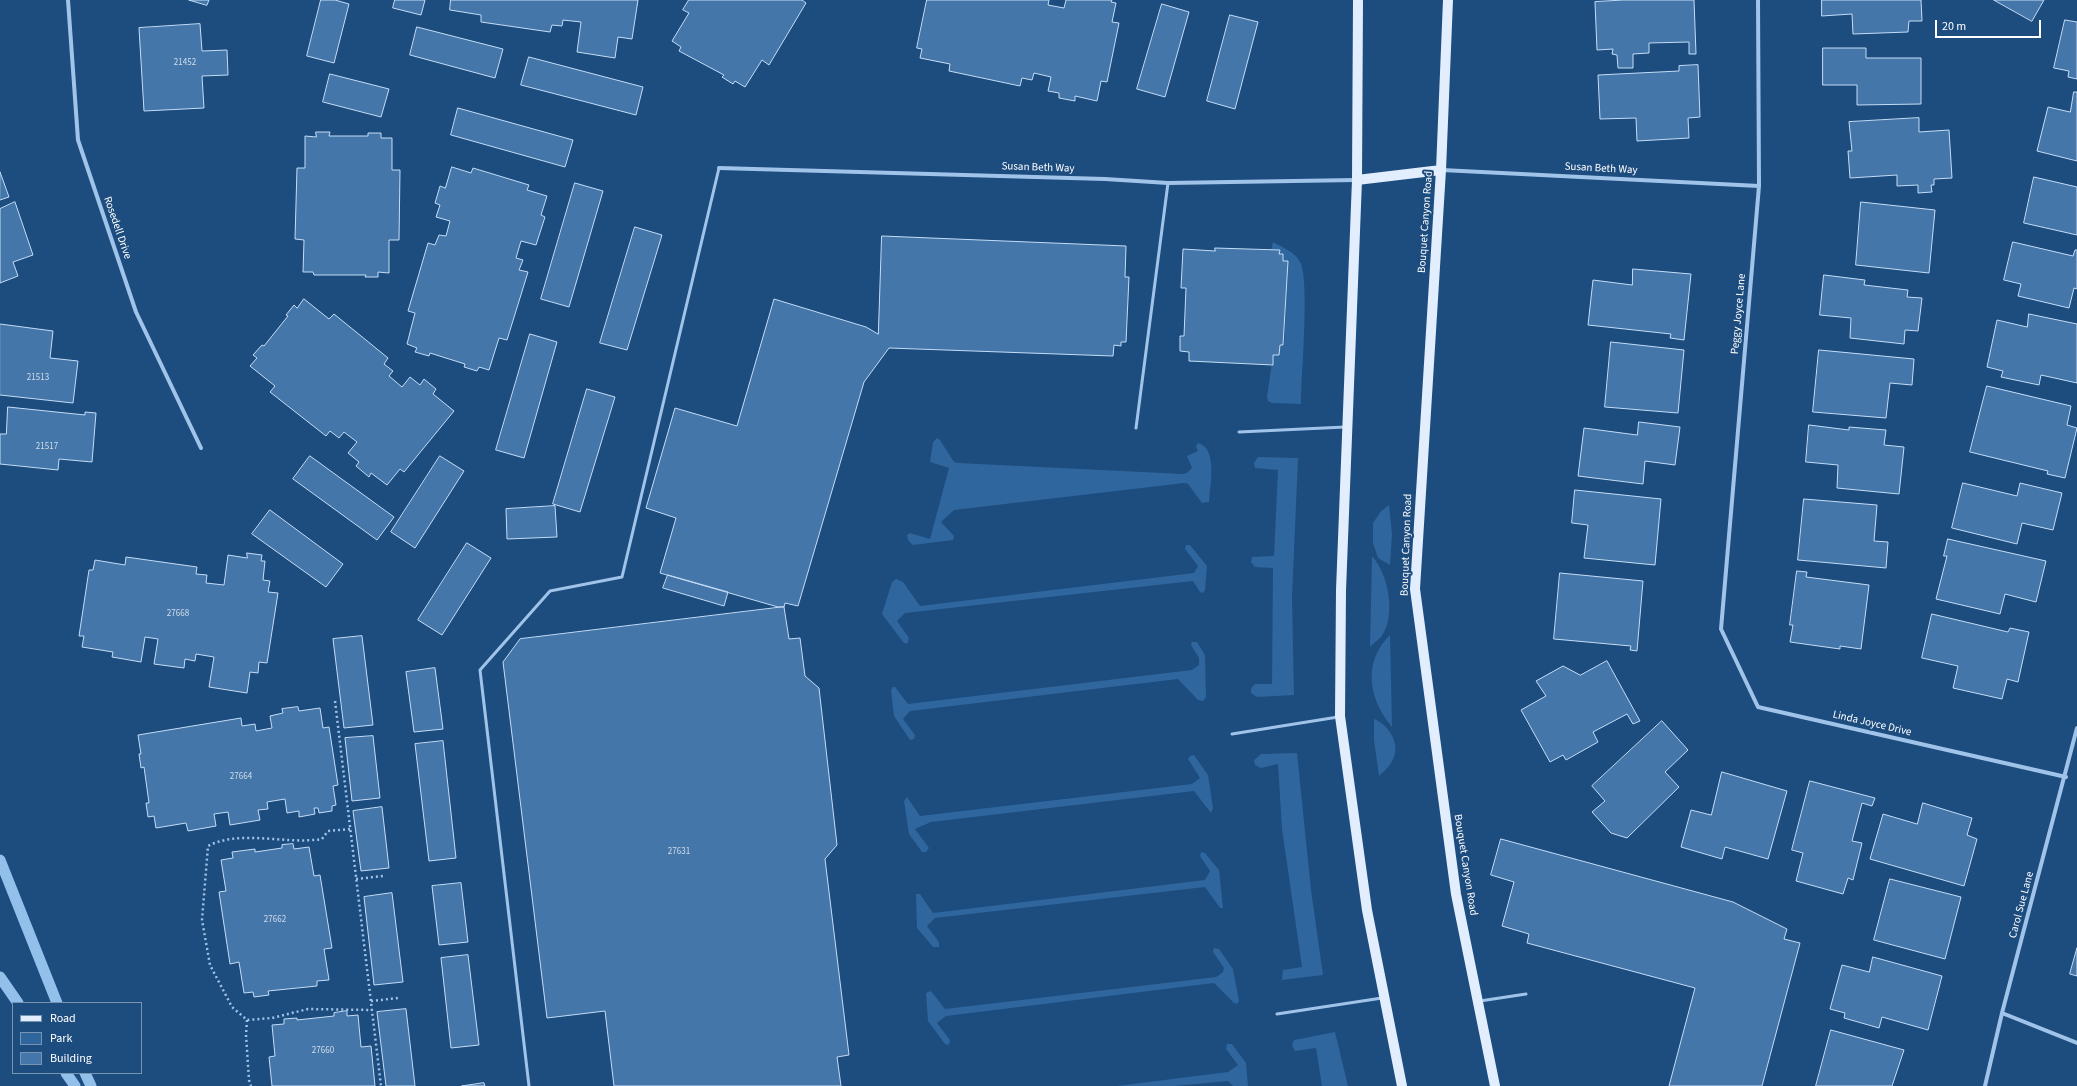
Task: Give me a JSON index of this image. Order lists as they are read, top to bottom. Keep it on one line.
{"streets":{"main road":["Bouquet Canyon Road"],"street":["Susan Beth Way","Rosedell Drive","Peggy Joyce Lane","Linda Joyce Drive","Carol Sue Lane"]},"crossings":[["Susan Beth Way","Bouquet Canyon Road"],["Susan Beth Way","Peggy Joyce Lane"],["Peggy Joyce Lane","Linda Joyce Drive"],["Linda Joyce Drive","Carol Sue Lane"]],"house_numbers":["21452","21513","21517","27668","27664","27631","27662","27660"],"legend":["Road","Park","Building"],"scale_bar":"20 m"}
